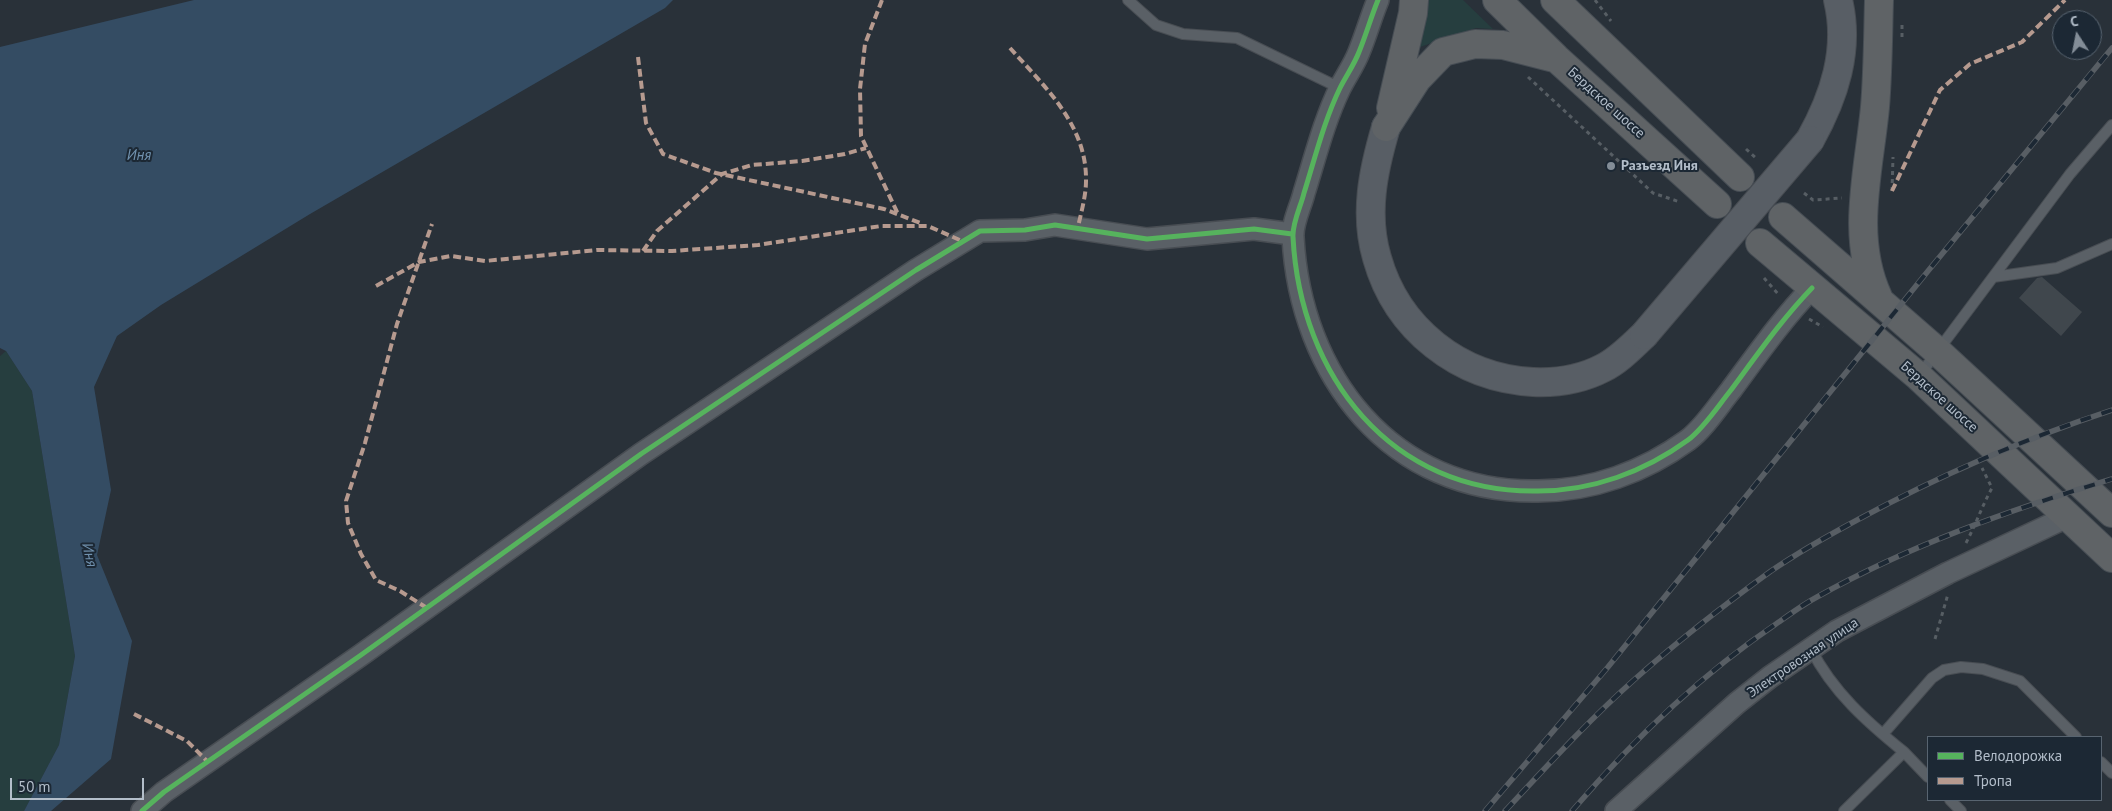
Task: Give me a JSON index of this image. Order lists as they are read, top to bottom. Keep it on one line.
{"streets":{"highway":["Бердское шоссе"],"street":["Электровозная улица"]},"crossings":[["Бердское шоссе","Электровозная улица"]],"water":["Иня"],"places":["Разъезд Иня"],"legend":["Велодорожка","Тропа"],"scale_bar":"50 m","north":"top"}
